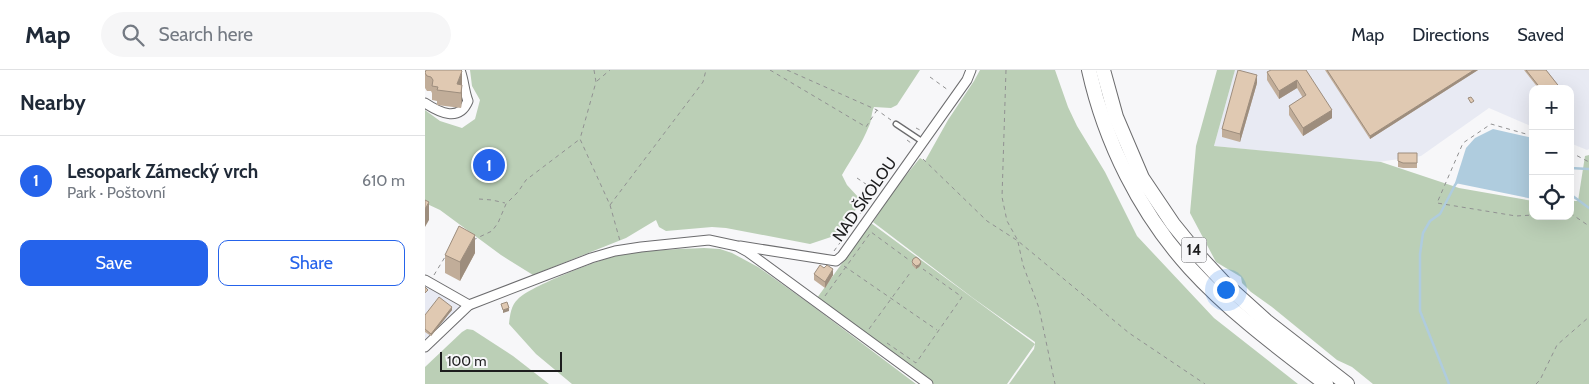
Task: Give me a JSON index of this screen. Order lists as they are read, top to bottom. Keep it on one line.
{"streets":{"highway":["14"],"street":["NAD ŠKOLOU"]},"scale_bar":"100 m","page":{"header":"Map","search":"Search here","nav":["Map","Directions","Saved"],"heading":"Nearby","map_buttons":["+","−"],"list":[{"mark":"1","name":"Lesopark Zámecký vrch","note":"Park · Poštovní","value":"610 m"}],"pins":"1","buttons":["Save","Share"],"scale":"100 m"}}
